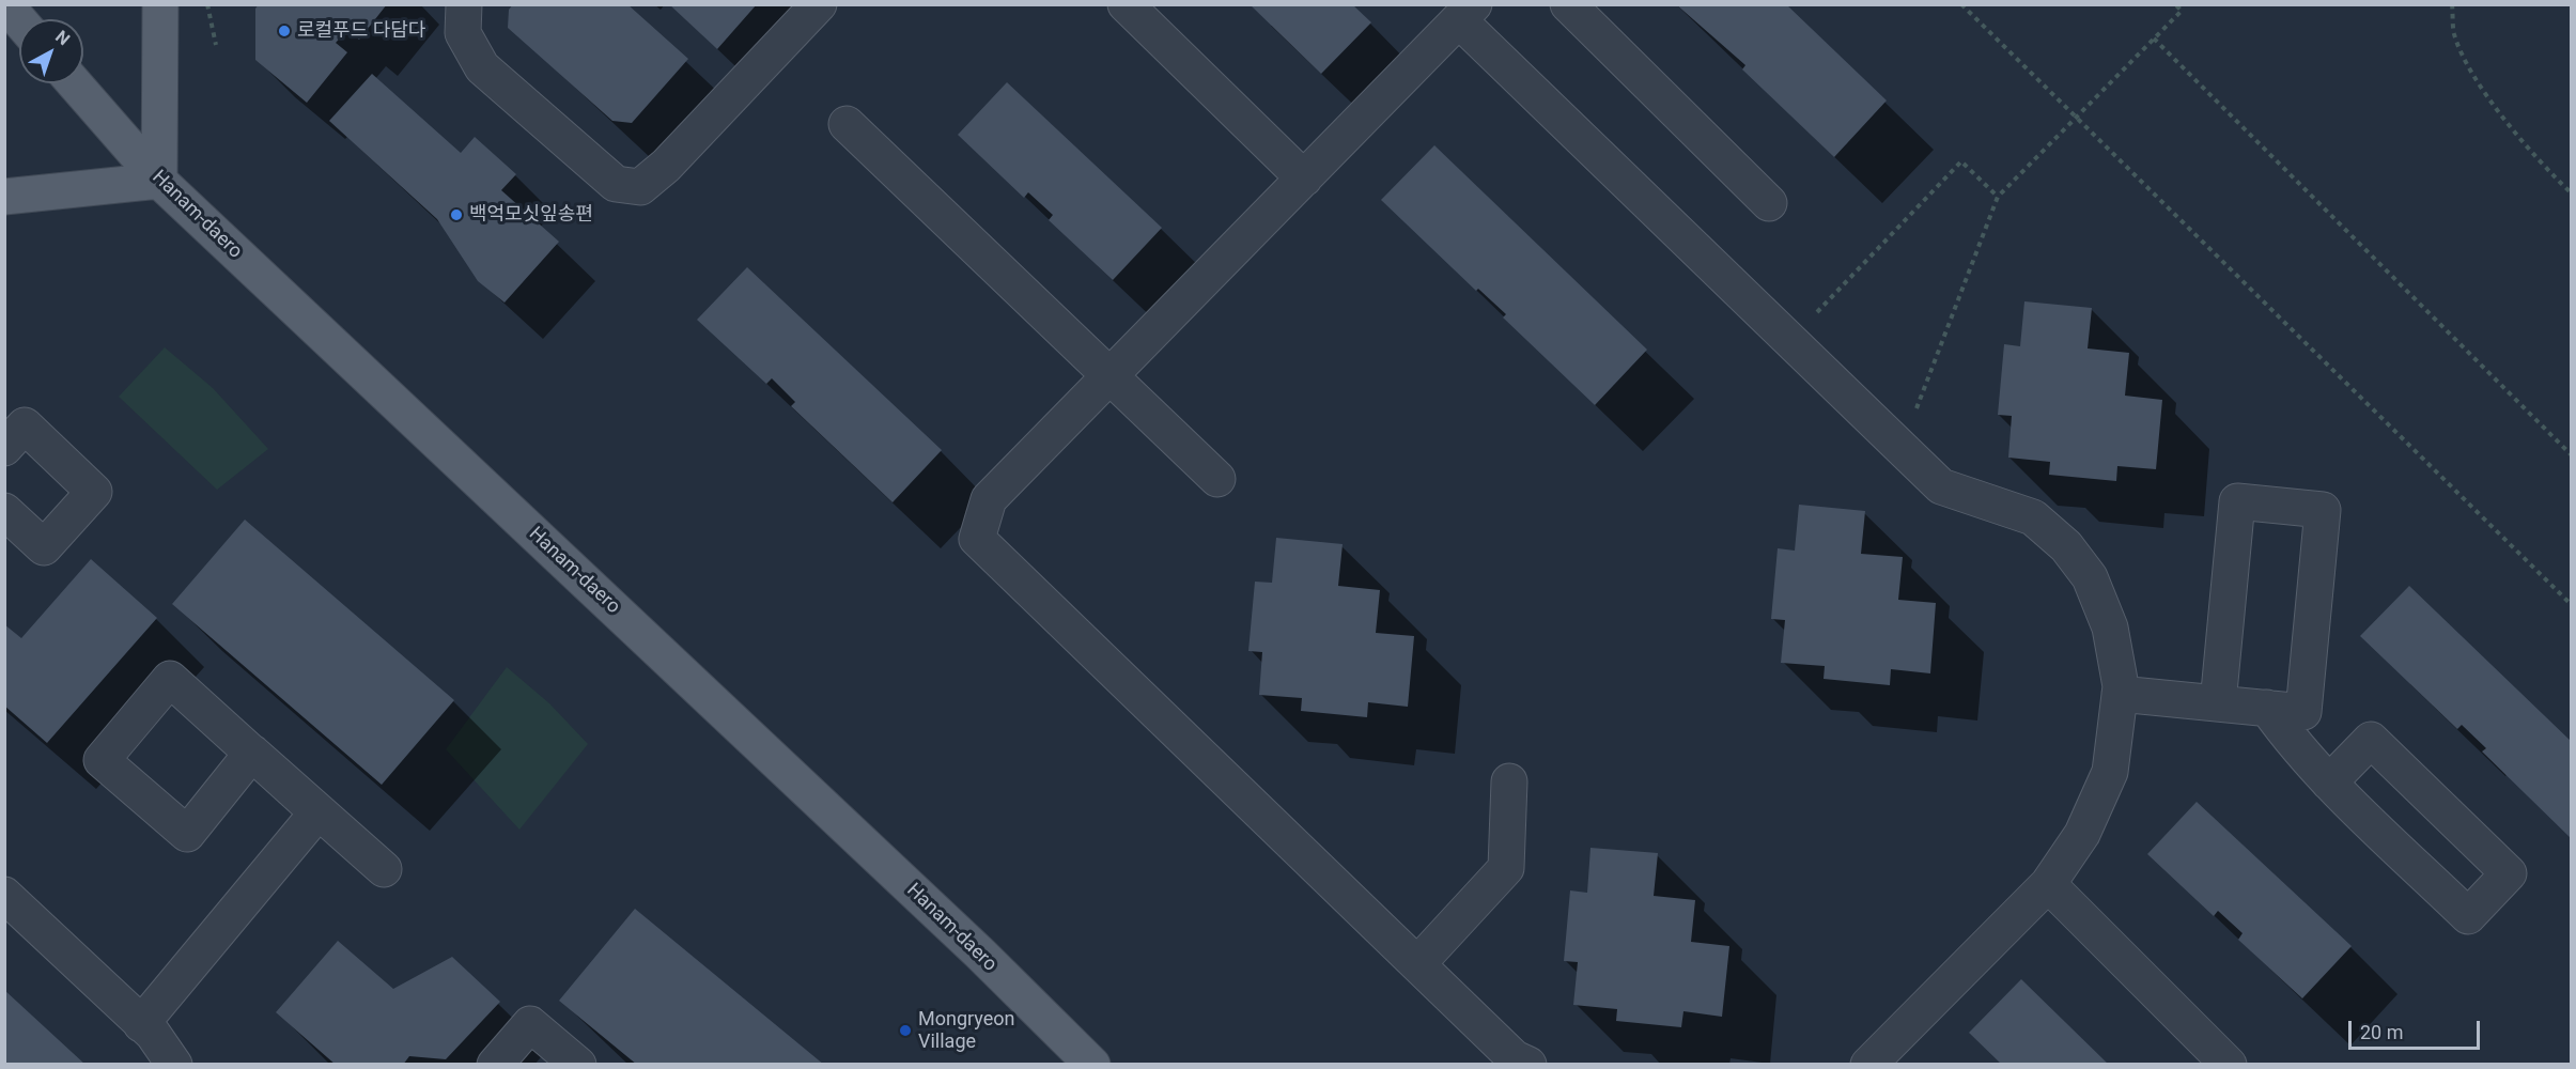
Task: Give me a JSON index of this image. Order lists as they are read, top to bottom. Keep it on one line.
{"streets":{"main road":["Hanam-daero"]},"places":["로컬푸드 다담다","백억모싯잎송편","Mongryeon Village"],"scale_bar":"20 m","north":"top right"}
